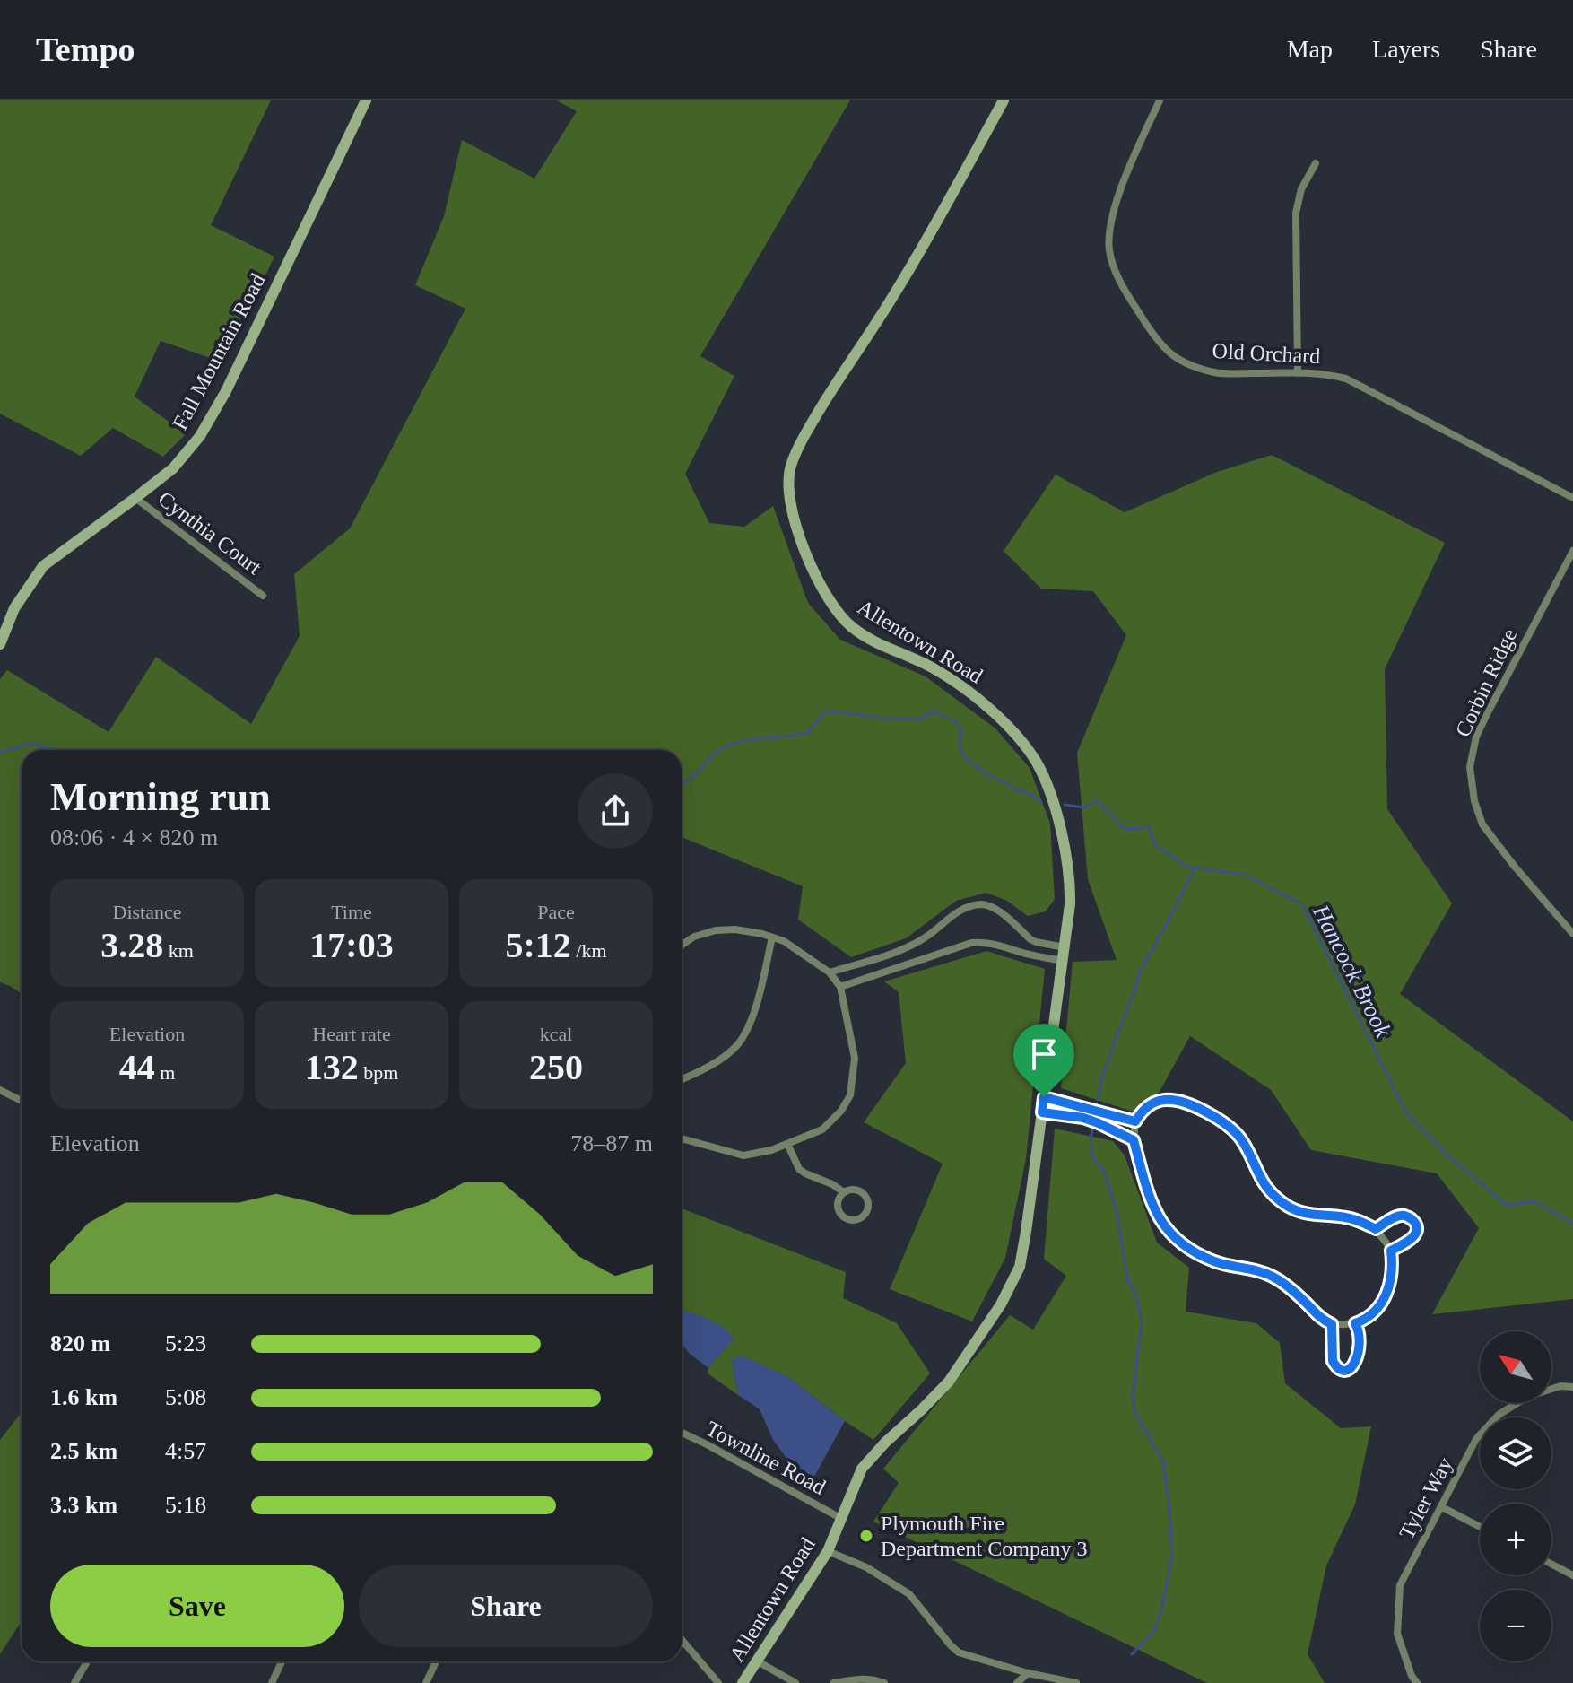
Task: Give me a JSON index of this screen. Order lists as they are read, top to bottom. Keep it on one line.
{"streets":{"street":["Fall Mountain Road","Old Orchard","Cynthia Court","Allentown Road","Corbin Ridge","Townline Road","Tyler Way"]},"crossings":[["Fall Mountain Road","Cynthia Court"],["Allentown Road","Townline Road"]],"water":["Hancock Brook"],"places":["Plymouth Fire Department Company 3"],"north":"top left","page":{"header":"Tempo","nav":["Map","Layers","Share"],"heading":["Morning run","08:06 · 4 × 820 m"],"stats":[["Distance","3.28 km"],["Time","17:03"],["Pace","5:12 /km"],["Elevation","44 m"],["Heart rate","132 bpm"],["kcal","250"]],"chart":["Elevation","78–87 m"],"list":[{"name":"820 m","note":"5:23"},{"name":"1.6 km","note":"5:08"},{"name":"2.5 km","note":"4:57"},{"name":"3.3 km","note":"5:18"}],"map_buttons":["+","−"],"buttons":["Save","Share"]}}
